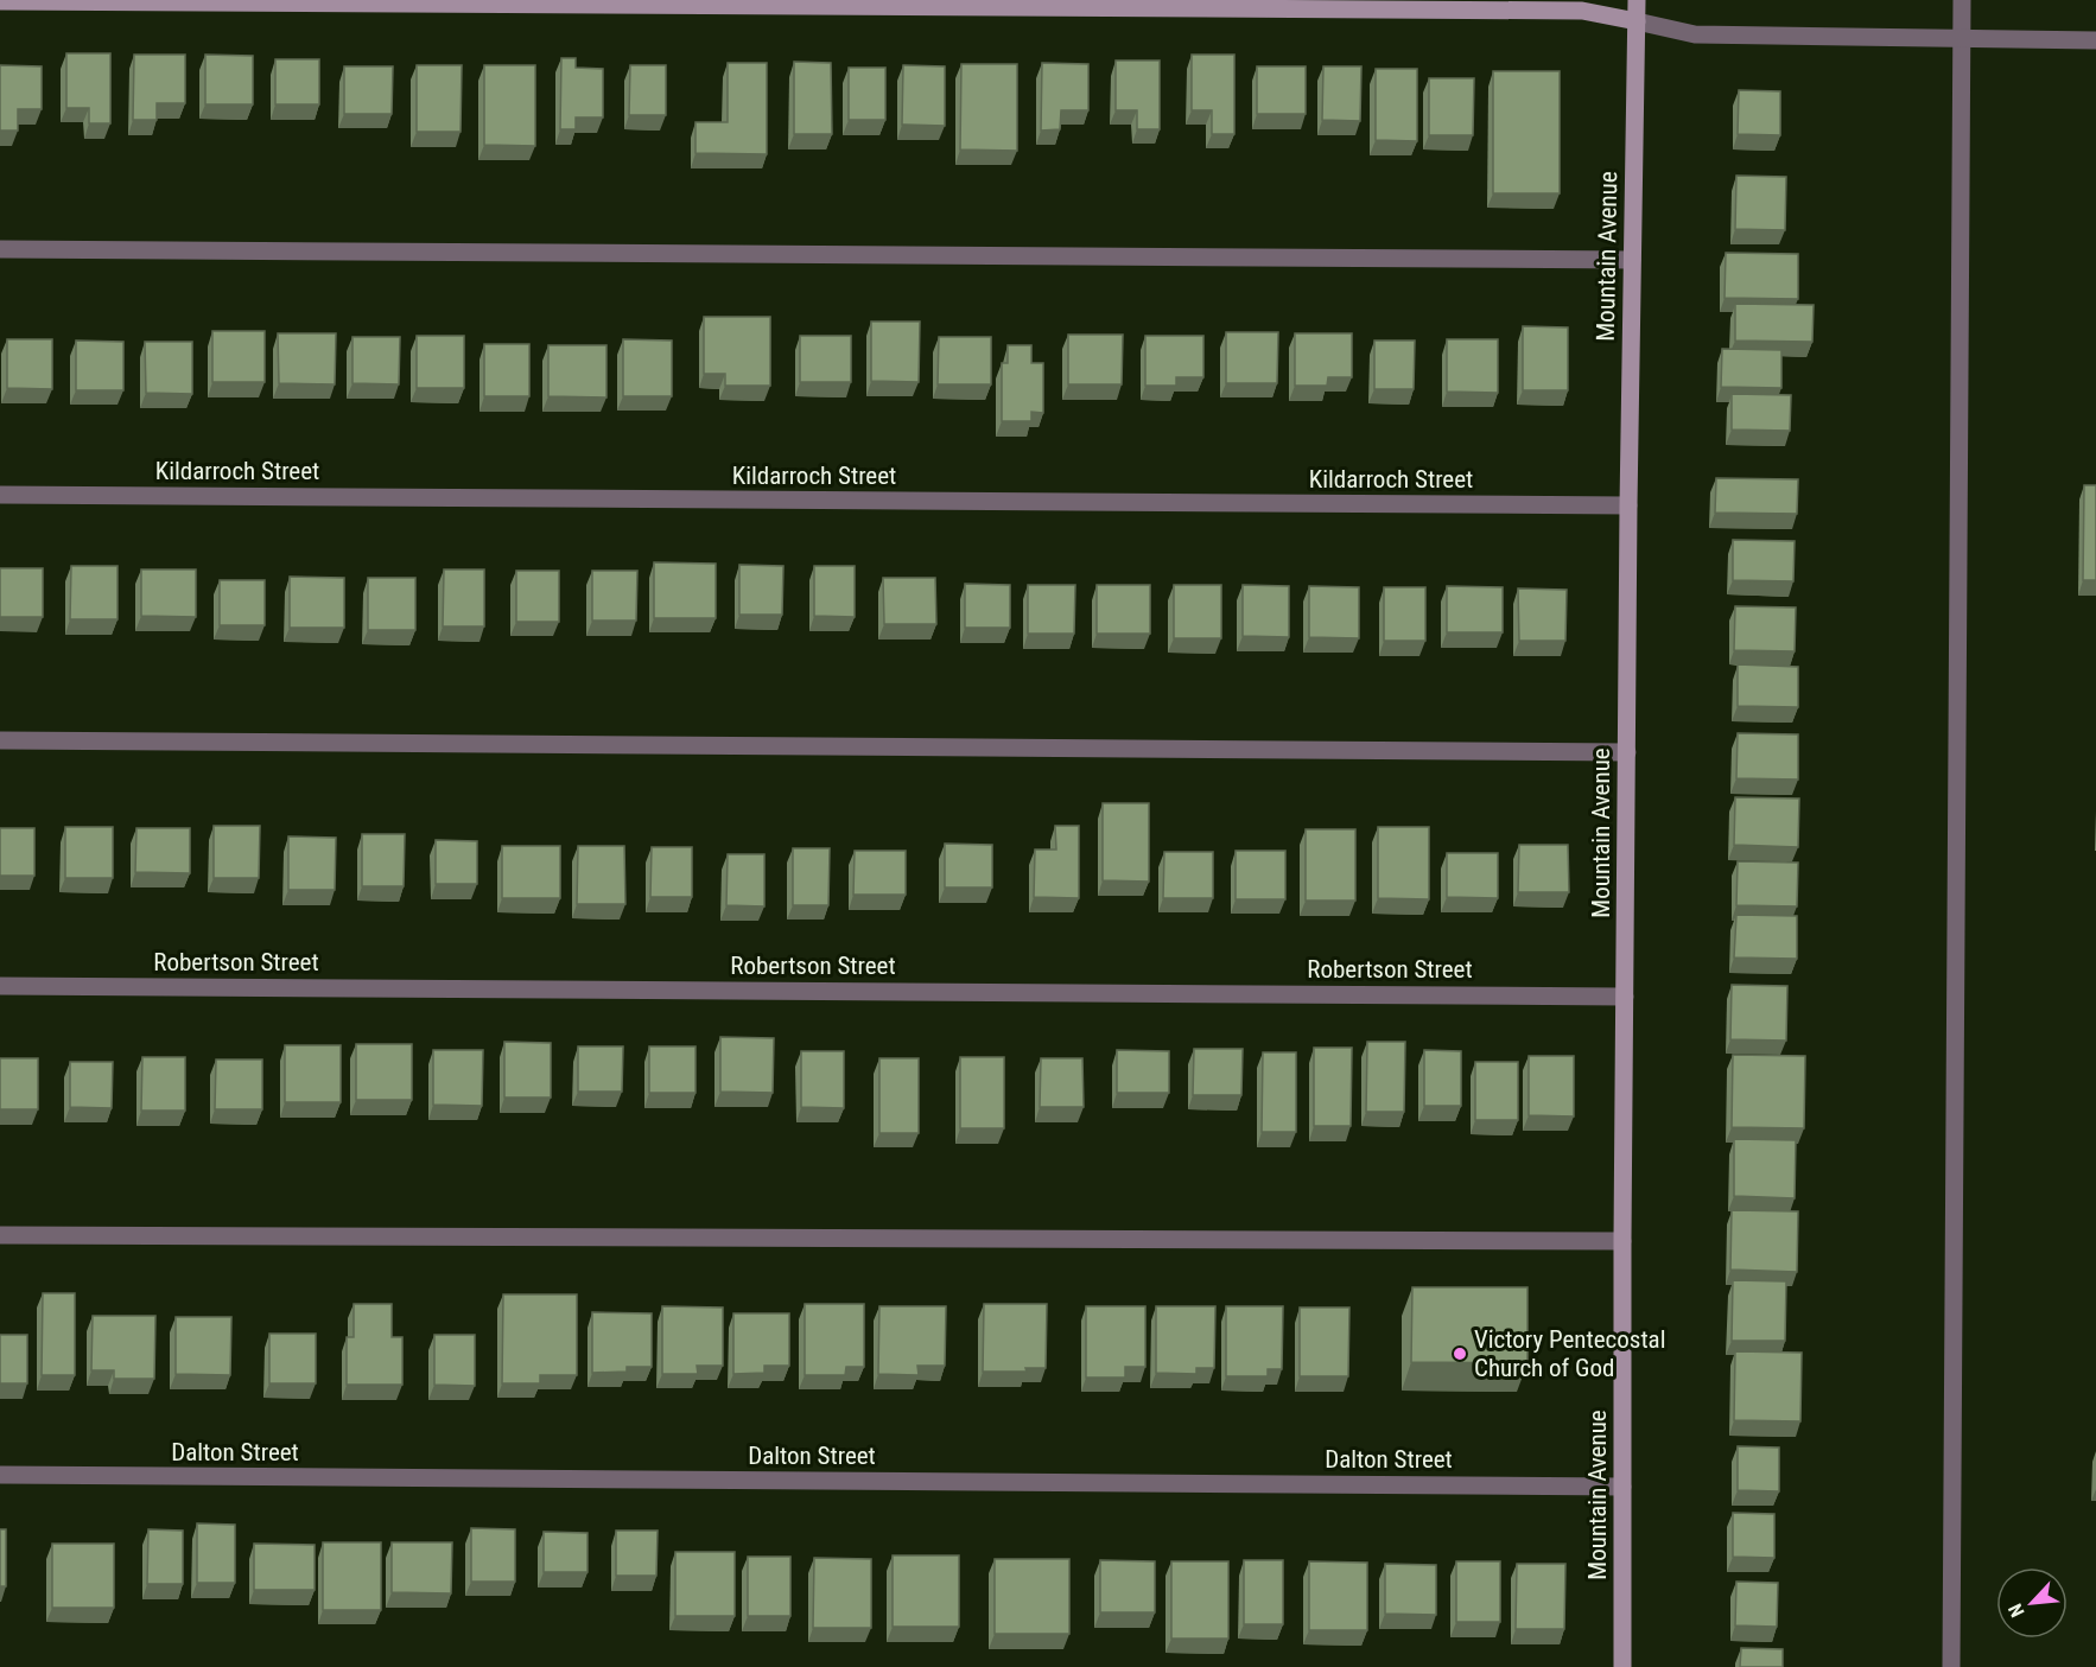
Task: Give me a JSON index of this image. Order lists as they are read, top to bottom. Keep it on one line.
{"streets":{"main road":["Mountain Avenue"],"street":["Kildarroch Street","Robertson Street","Dalton Street"]},"crossings":[["Mountain Avenue","Kildarroch Street"],["Mountain Avenue","Robertson Street"],["Mountain Avenue","Dalton Street"]],"places":["Victory Pentecostal Church of God"],"north":"bottom left"}
